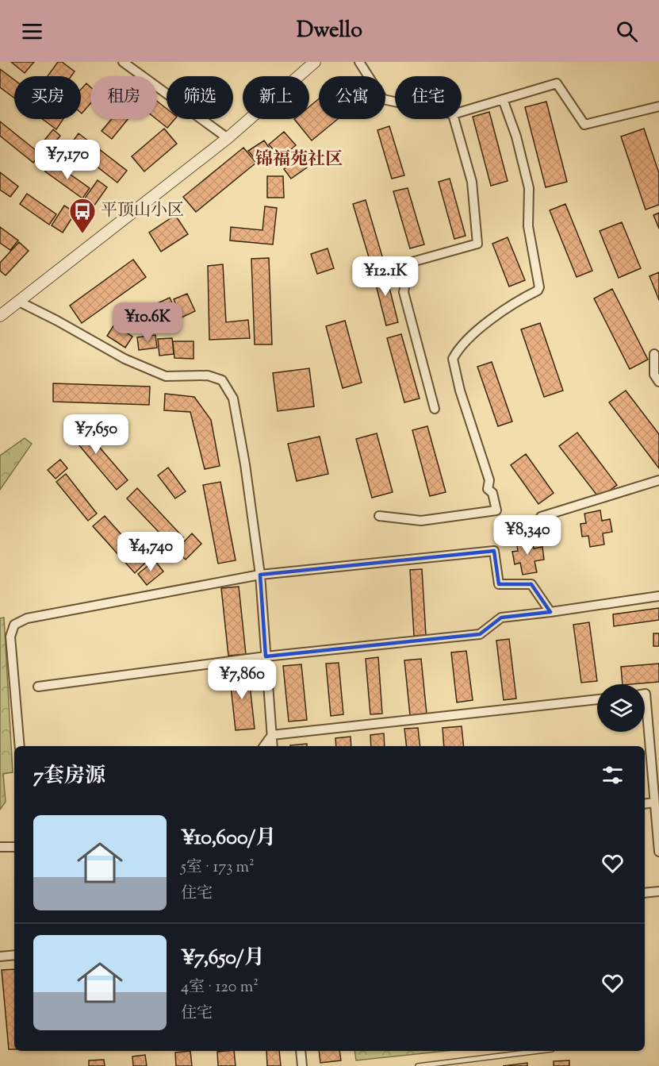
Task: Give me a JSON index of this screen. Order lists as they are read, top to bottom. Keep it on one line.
{"districts":["锦福苑社区"],"places":{"bus stop":["平顶山小区"]},"page":{"header":"Dwello","chip":["买房","租房","筛选","新上","公寓","住宅"],"price":["¥7,170","¥12.1K","¥10.6K","¥7,650","¥8,340","¥4,740","¥7,860"],"heading":"7套房源","list":[{"name":"¥10,600/月","note":"5室 · 173 m² · 住宅"},{"name":"¥7,650/月","note":"4室 · 120 m² · 住宅"}]}}
